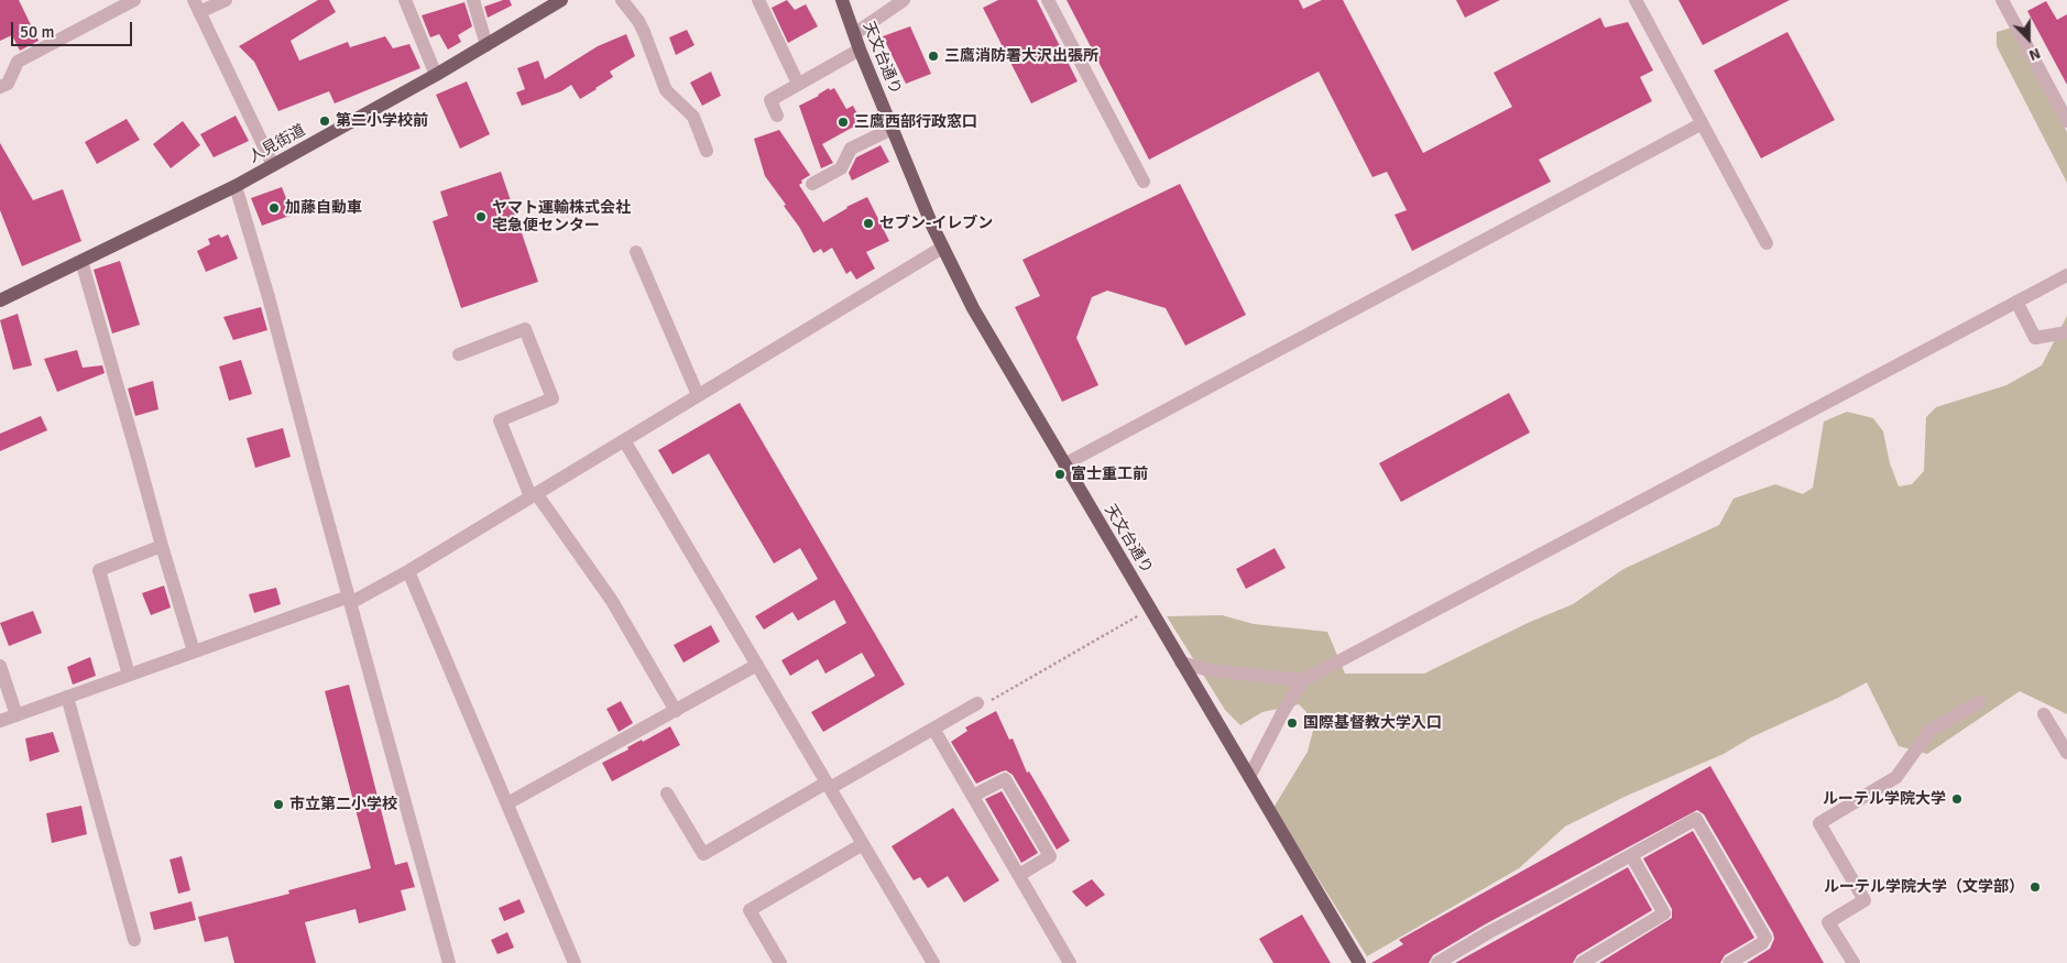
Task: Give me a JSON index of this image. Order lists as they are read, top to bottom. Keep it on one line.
{"streets":{"main road":["天文台通り","人見街道"]},"places":["三鷹消防署大沢出張所","第二小学校前","三鷹西部行政窓口","加藤自動車","ヤマト運輸株式会社 宅急便センター","セブン-イレブン","富士重工前","国際基督教大学入口","ルーテル学院大学","市立第二小学校","ルーテル学院大学（文学部）"],"scale_bar":"50 m","north":"bottom"}
